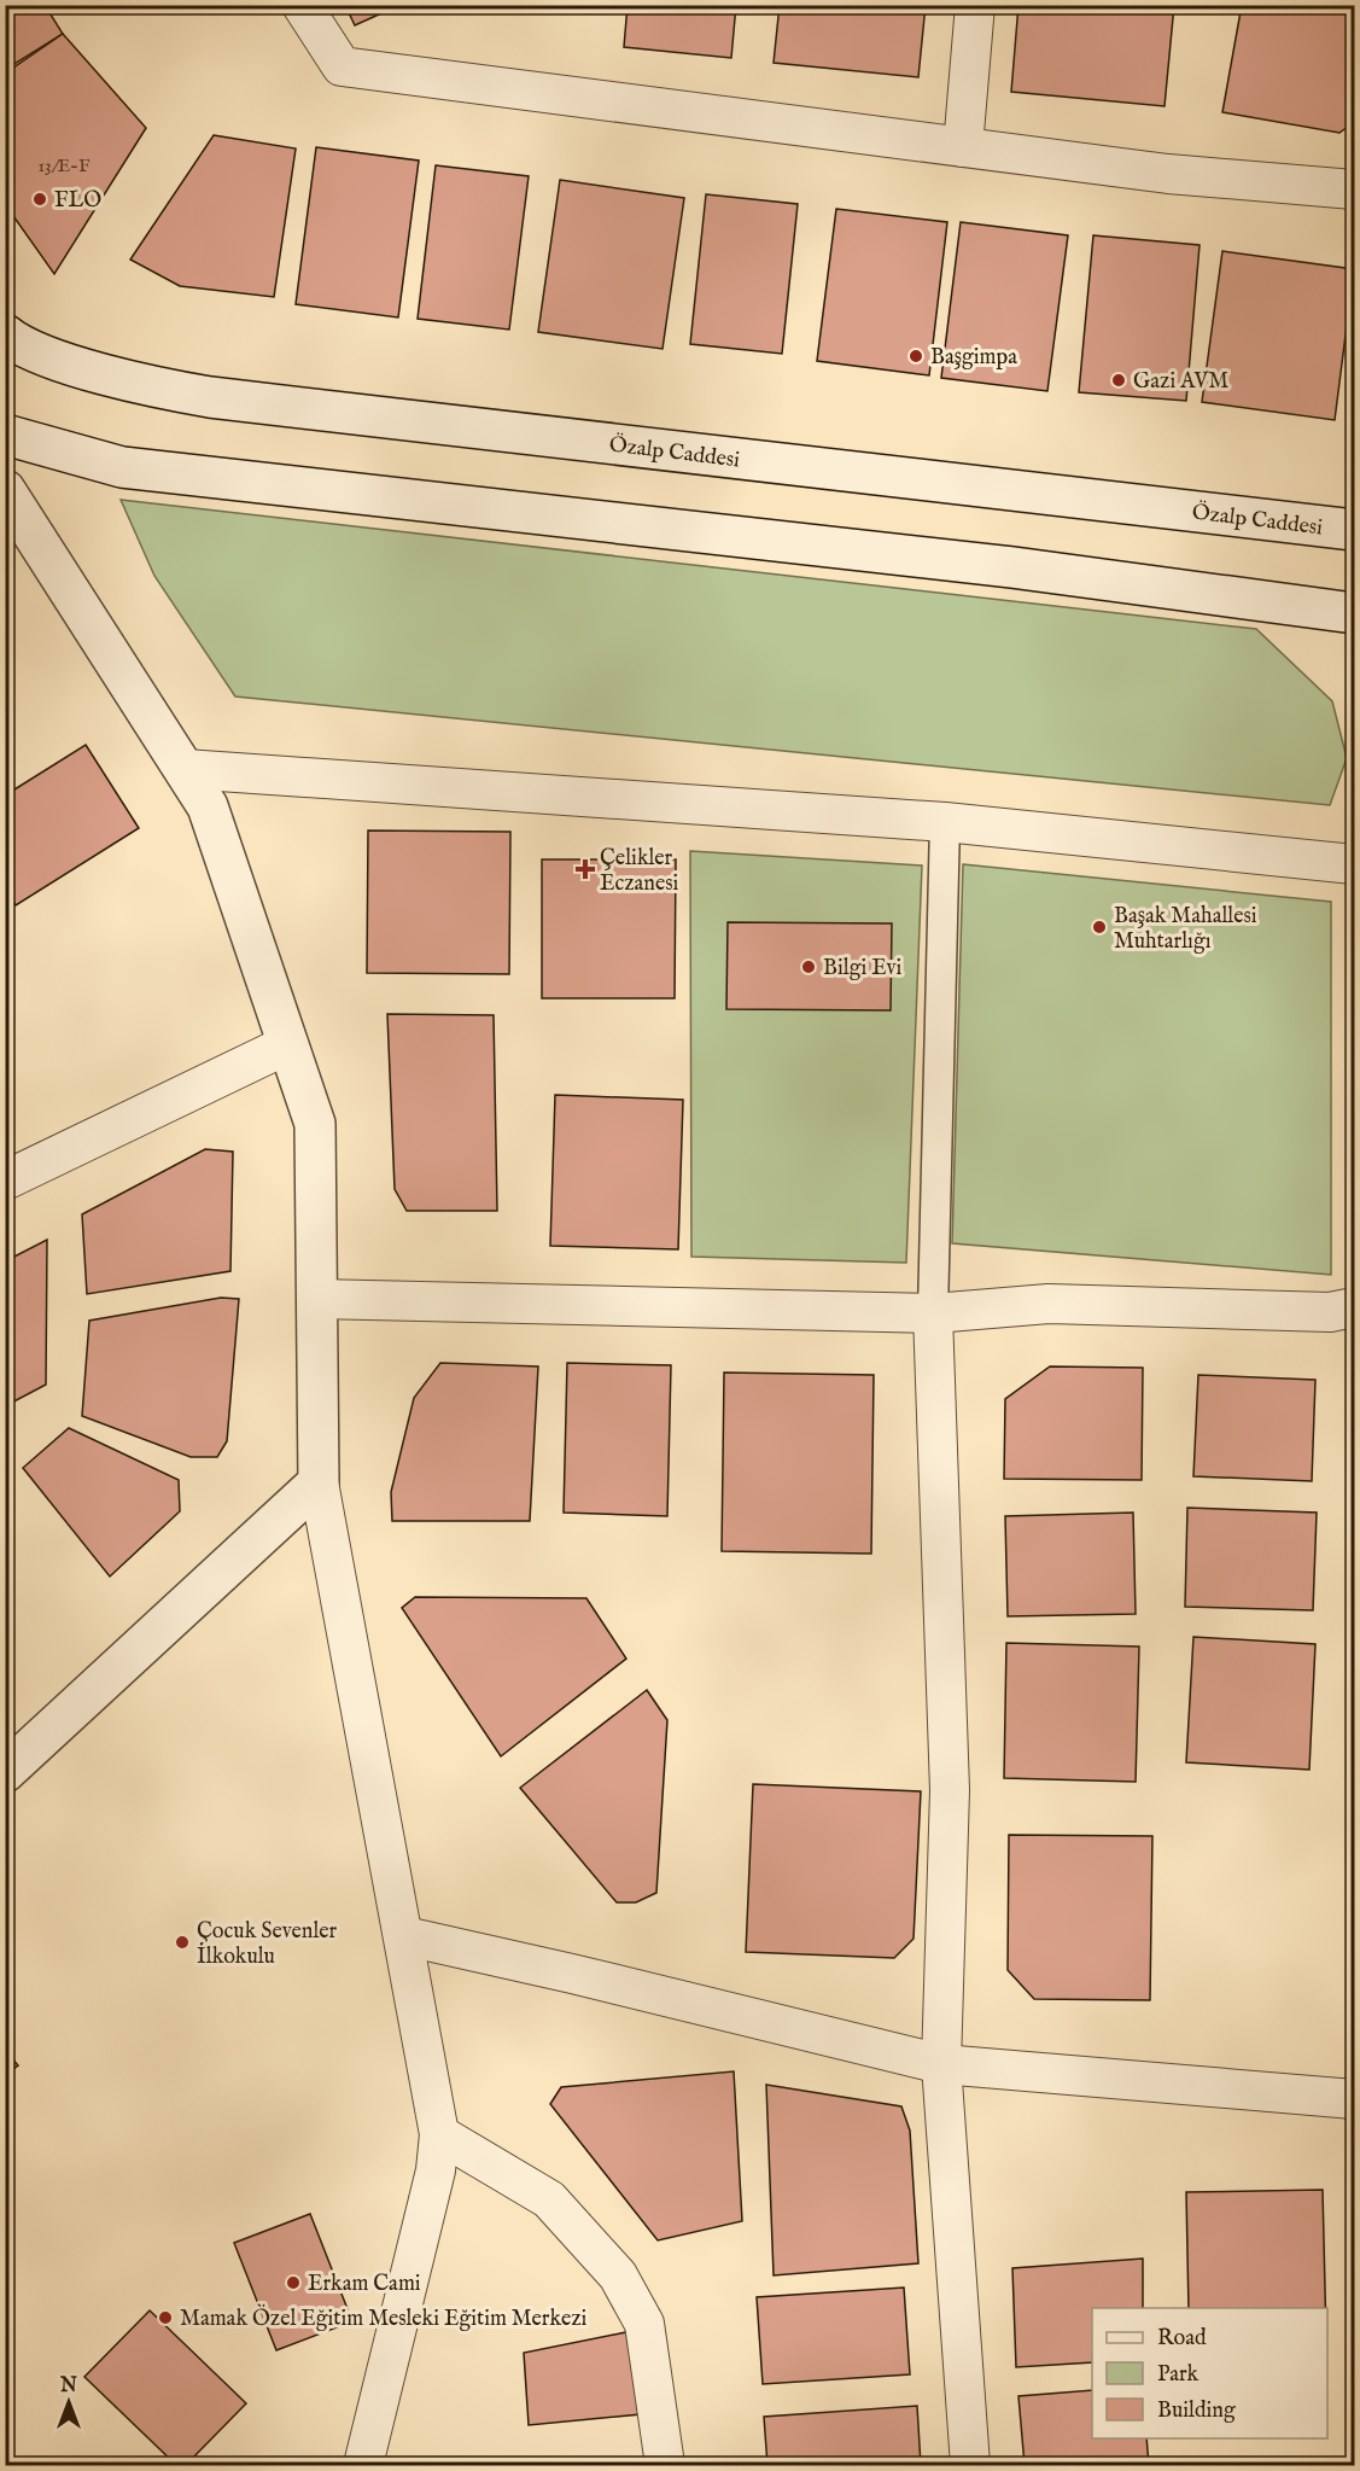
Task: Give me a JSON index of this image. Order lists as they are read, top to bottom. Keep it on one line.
{"streets":{"main road":["Özalp Caddesi"]},"places":{"other":["FLO","Başgimpa","Gazi AVM","Başak Mahallesi Muhtarlığı","Bilgi Evi","Çocuk Sevenler İlkokulu","Erkam Cami","Mamak Özel Eğitim Mesleki Eğitim Merkezi"],"health":["Çelikler Eczanesi"]},"house_numbers":["13/E-F"],"legend":["Road","Park","Building"],"north":"top"}
